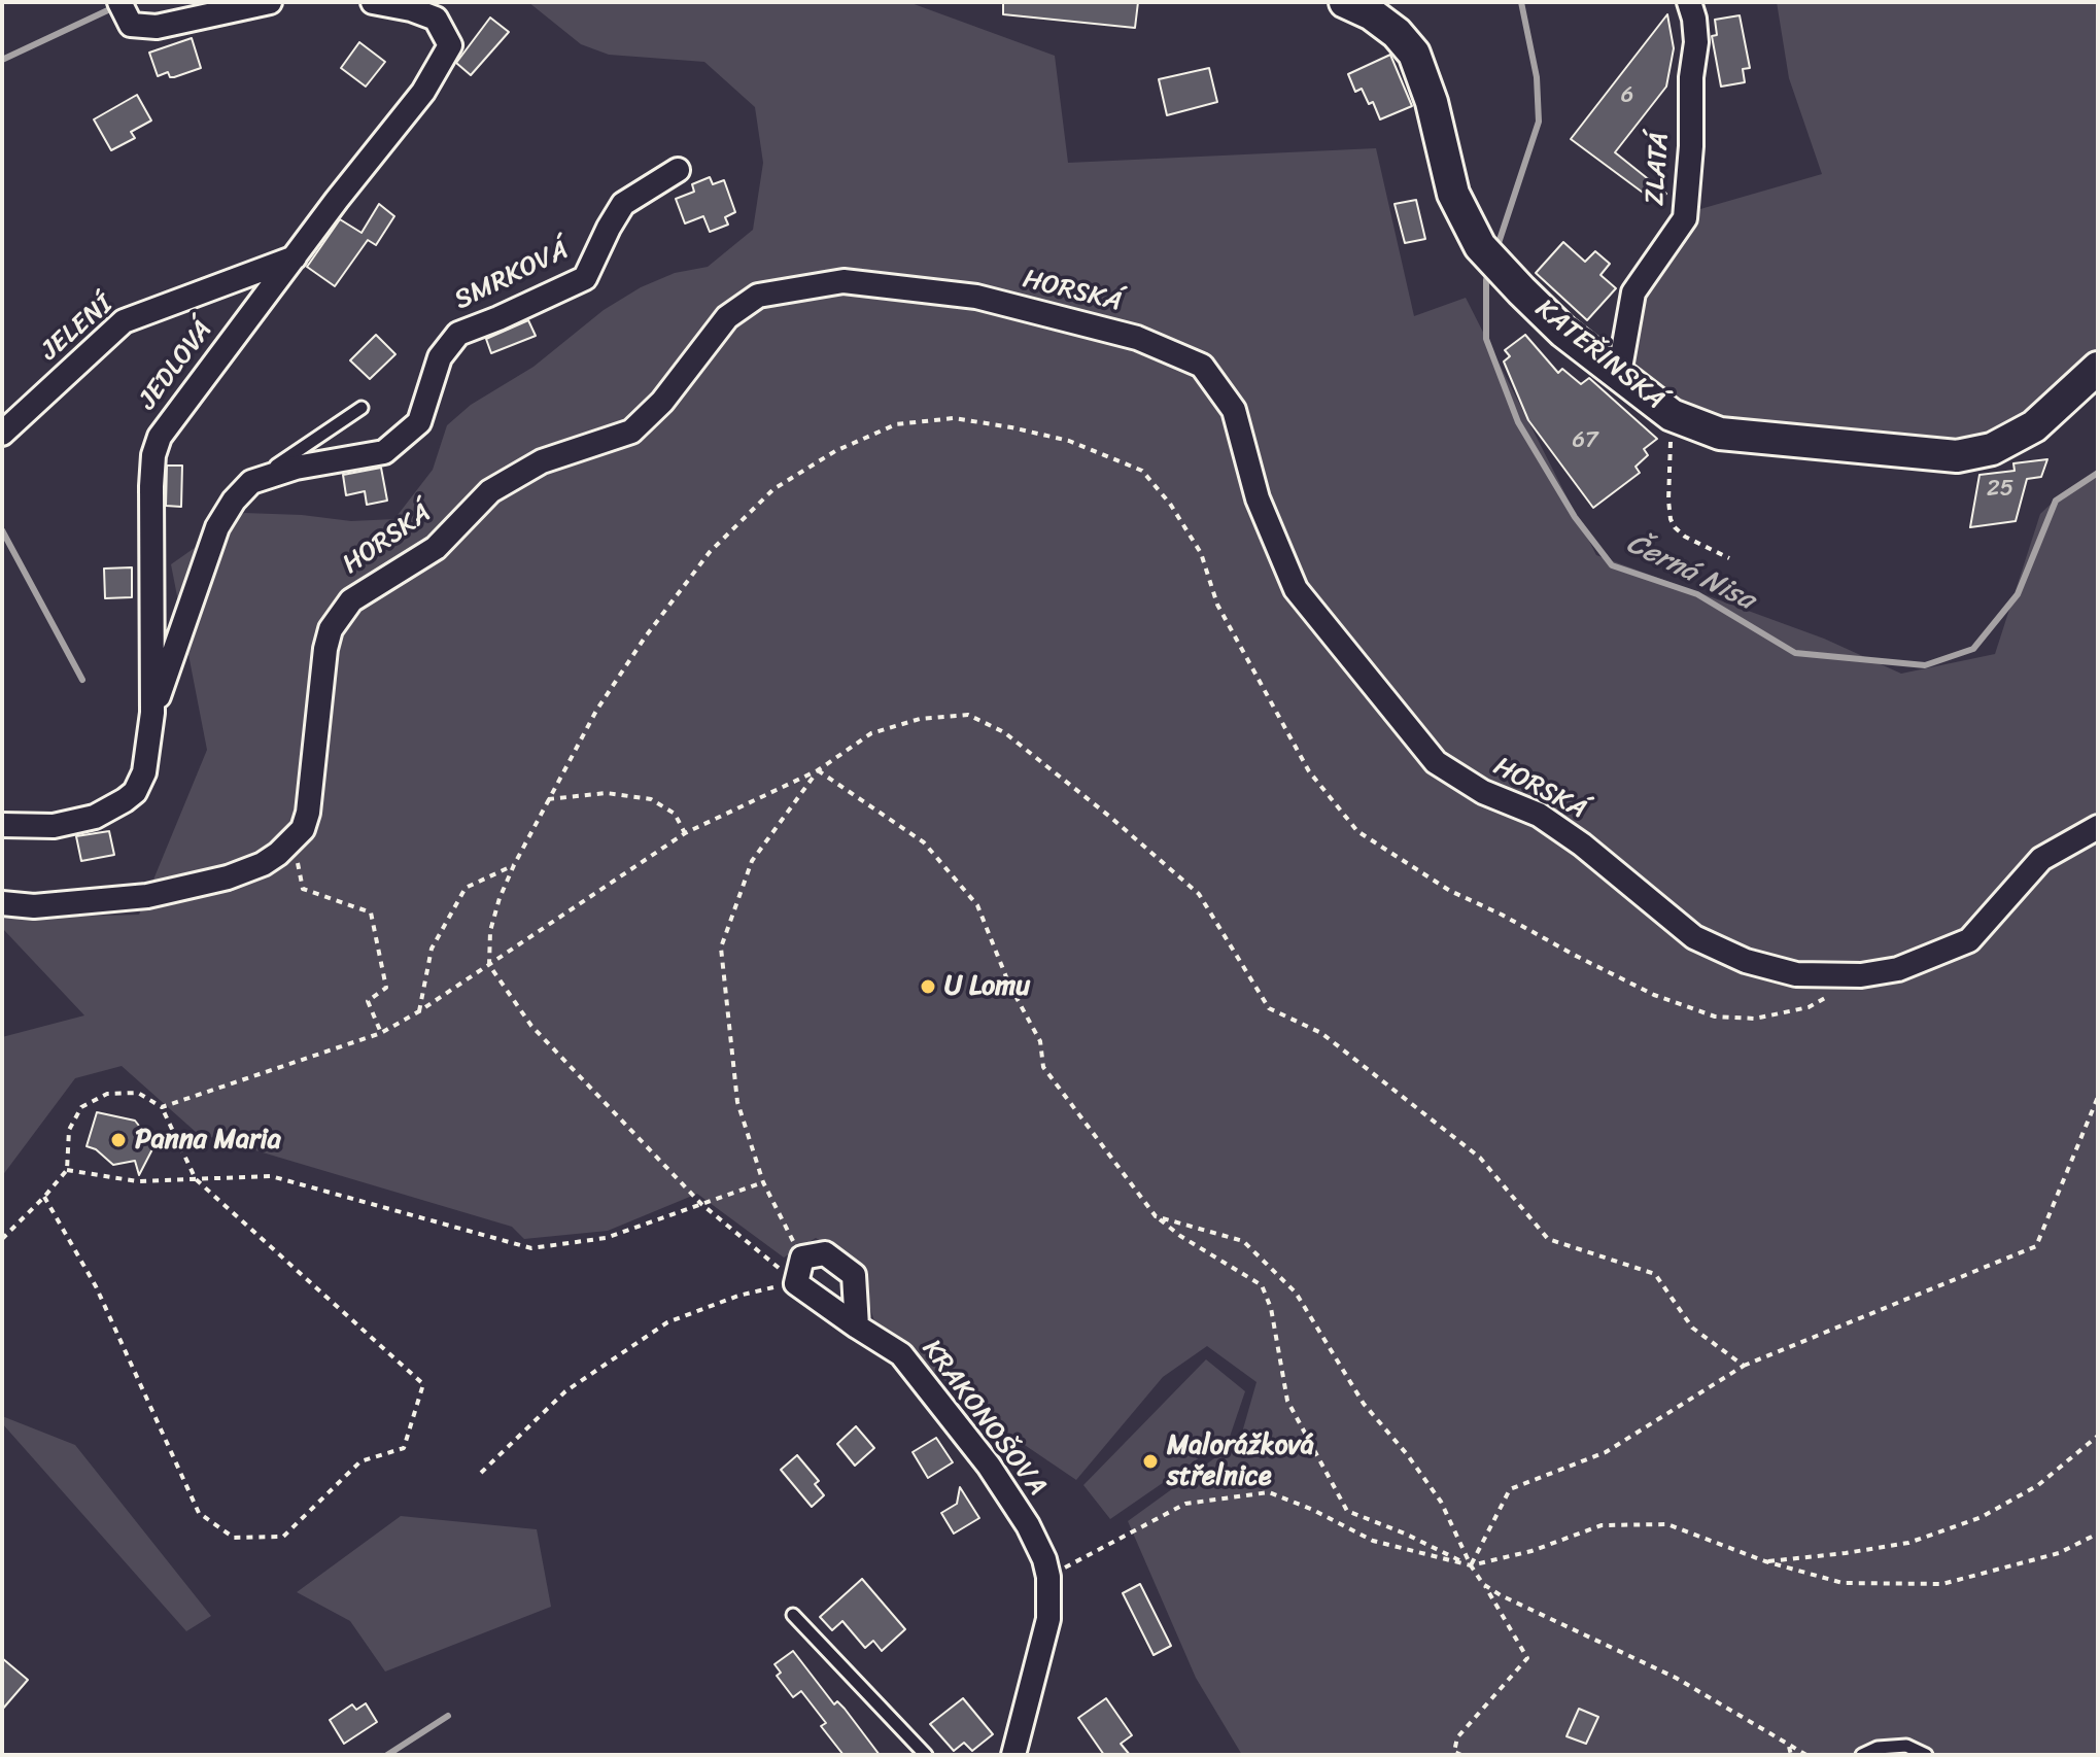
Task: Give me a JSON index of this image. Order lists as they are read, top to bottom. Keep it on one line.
{"streets":{"street":["ZLATÁ","SMRKOVÁ","HORSKÁ","JELENÍ","KATEŘINSKÁ","JEDLOVÁ","KRAKONOŠOVA"]},"crossings":[["ZLATÁ","KATEŘINSKÁ"],["JELENÍ","JEDLOVÁ"]],"water":["Černá Nisa"],"places":["U Lomu","Panna Maria","Malorážková střelnice"],"house_numbers":["6","67","25"]}
